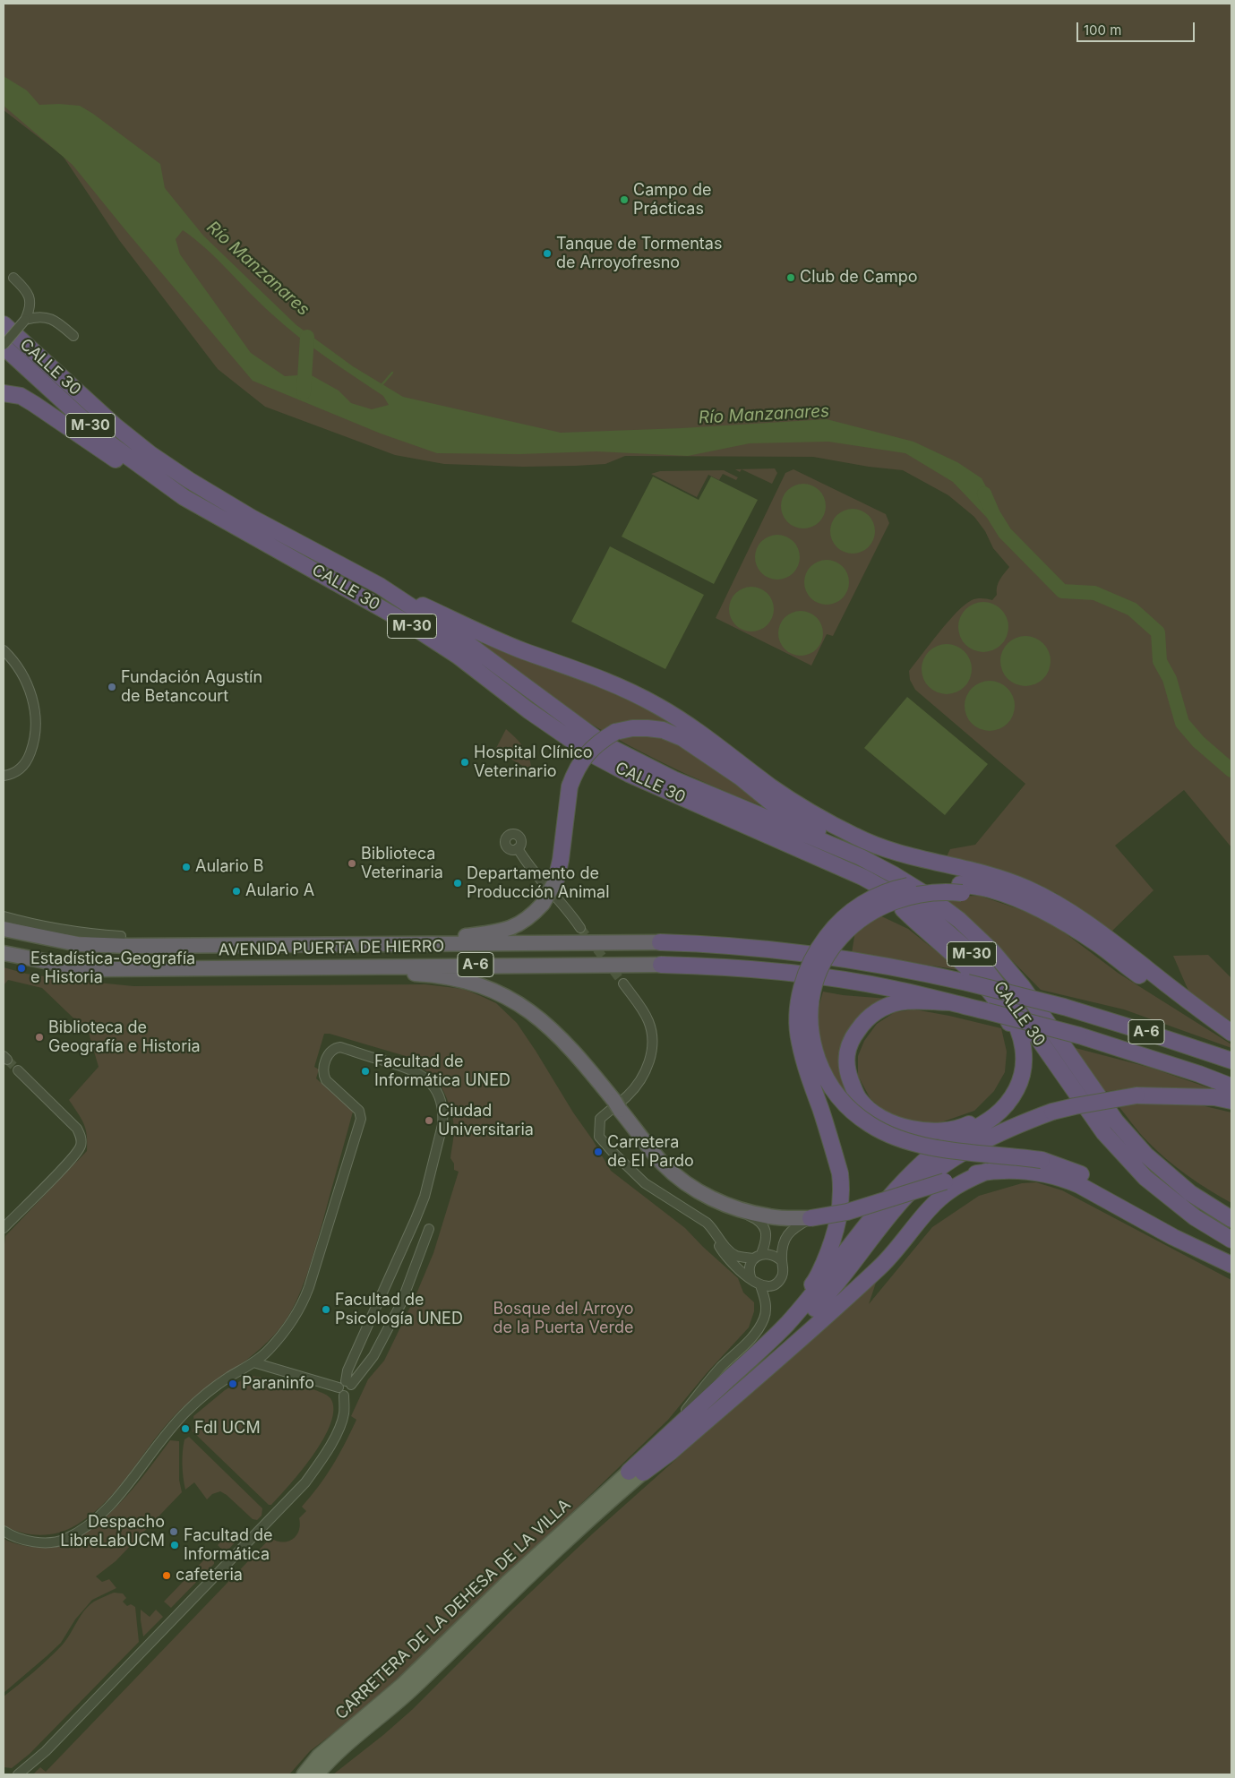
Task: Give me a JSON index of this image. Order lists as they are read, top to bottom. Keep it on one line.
{"streets":{"highway":["CALLE 30","M-30","AVENIDA PUERTA DE HIERRO","A-6"],"main road":["CARRETERA DE LA DEHESA DE LA VILLA"]},"crossings":[["AVENIDA PUERTA DE HIERRO","A-6"]],"water":["Río Manzanares"],"parks":["Bosque del Arroyo de la Puerta Verde"],"places":["Campo de Prácticas","Tanque de Tormentas de Arroyofresno","Club de Campo","Fundación Agustín de Betancourt","Hospital Clínico Veterinario","Biblioteca Veterinaria","Aulario B","Departamento de Producción Animal","Aulario A","Estadística-Geografía e Historia","Biblioteca de Geografía e Historia","Facultad de Informática UNED","Ciudad Universitaria","Carretera de El Pardo","Facultad de Psicología UNED","Paraninfo","FdI UCM","Despacho LibreLabUCM","Facultad de Informática","cafeteria"],"scale_bar":"100 m"}
